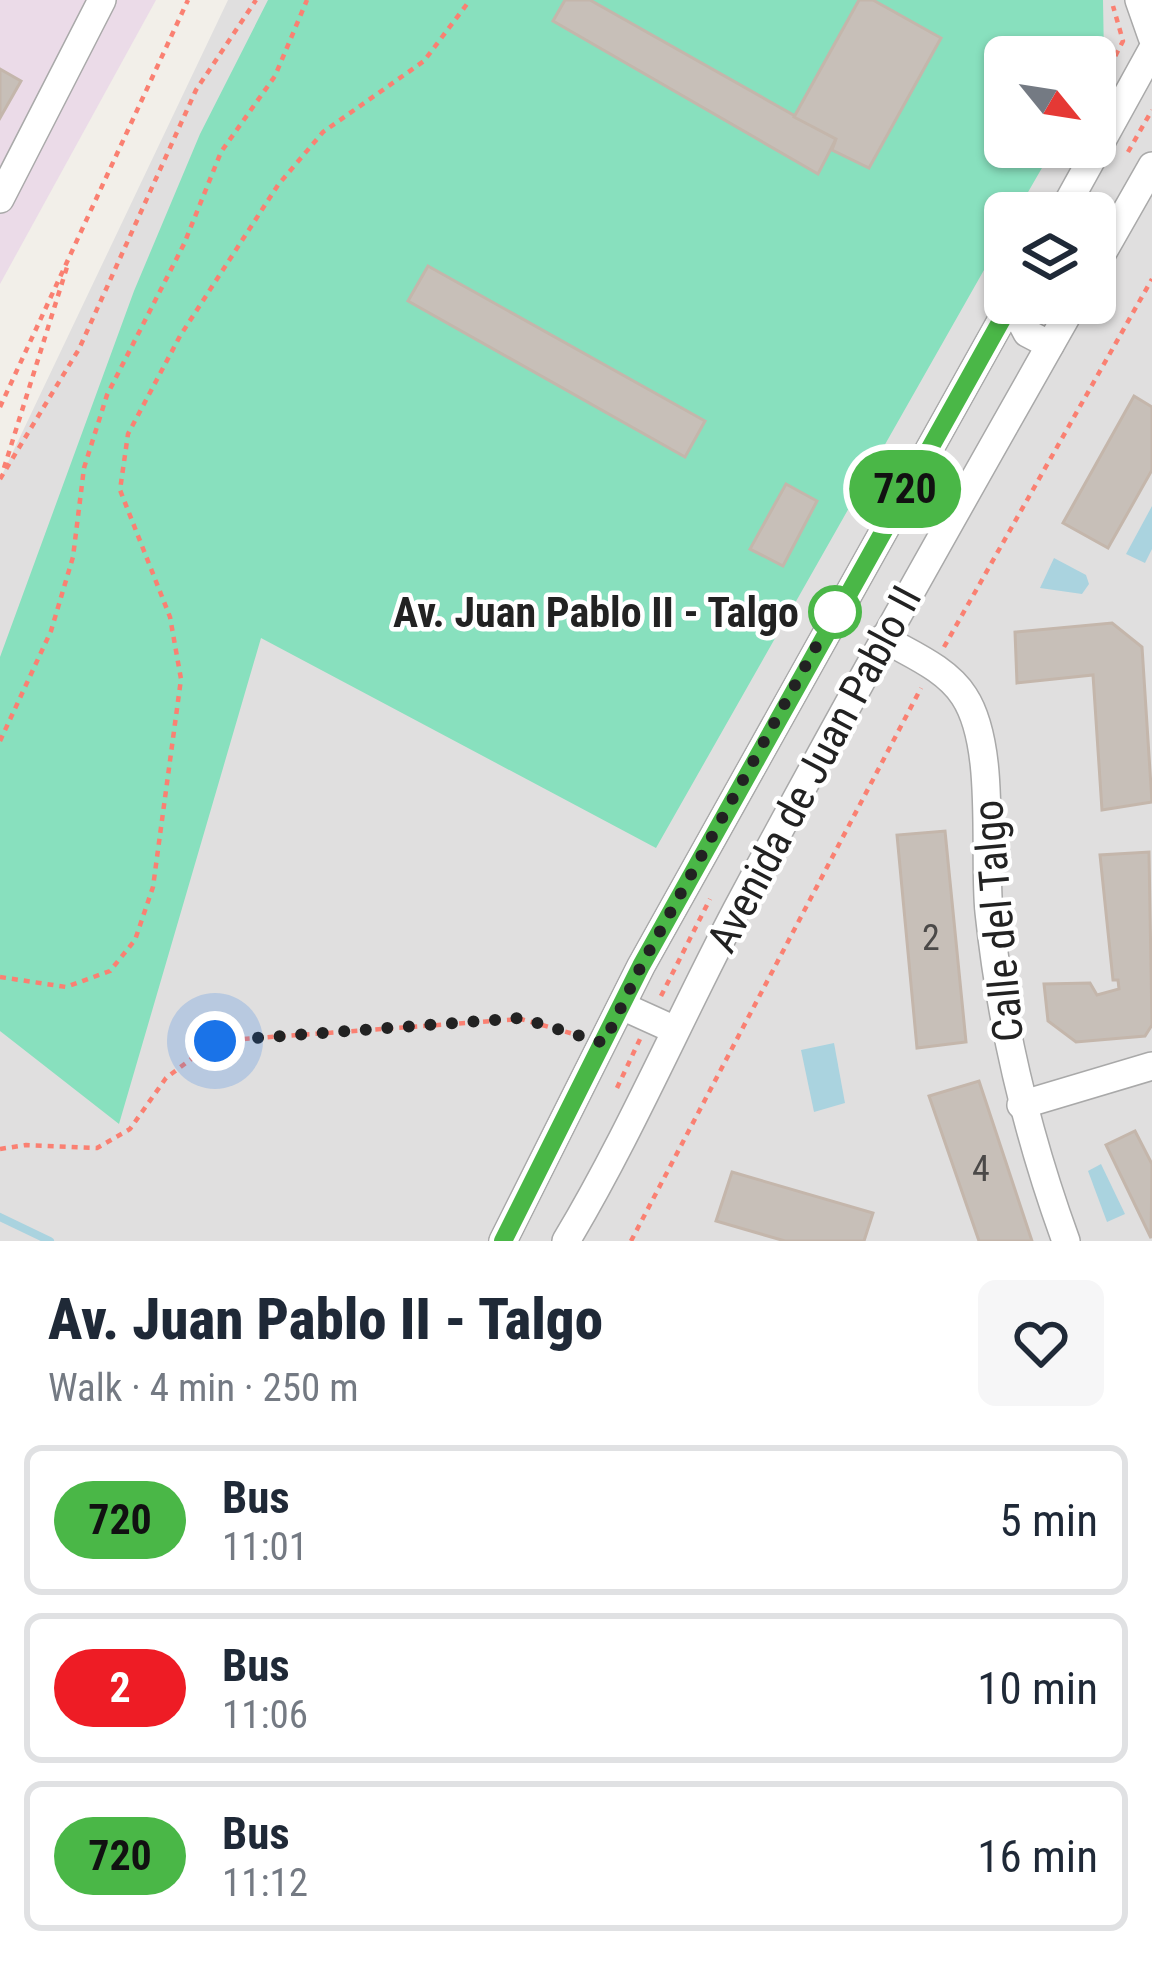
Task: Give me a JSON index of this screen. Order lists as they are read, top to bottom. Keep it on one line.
{"streets":{"street":["Avenida de Juan Pablo II","Calle del Talgo"]},"crossings":[["Avenida de Juan Pablo II","Calle del Talgo"]],"places":["Av. Juan Pablo II - Talgo"],"lines":["bus line 720"],"house_numbers":["2","4"],"north":"bottom right","page":{"on_map":"720","heading":["Av. Juan Pablo II - Talgo","Walk · 4 min · 250 m"],"list":[{"mark":"720","name":"Bus","note":"11:01","value":"5 min"},{"mark":"2","name":"Bus","note":"11:06","value":"10 min"},{"mark":"720","name":"Bus","note":"11:12","value":"16 min"}]}}
